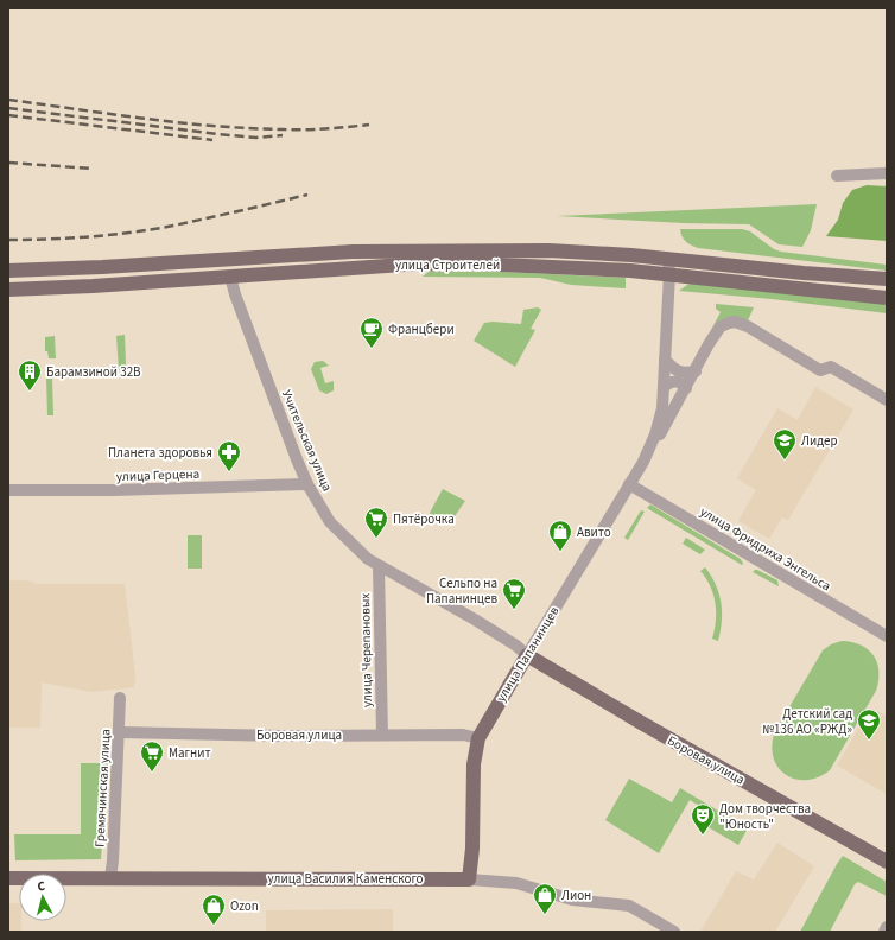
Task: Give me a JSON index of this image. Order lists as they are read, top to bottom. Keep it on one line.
{"streets":{"main road":["улица Строителей","улица Папанинцев","Боровая улица","улица Василия Каменского"],"street":["Учительская улица","улица Герцена","улица Фридриха Энгельса","улица Черепановых","Гремячинская улица"]},"crossings":[["улица Строителей","Учительская улица"],["улица Строителей","улица Папанинцев"],["Учительская улица","улица Герцена"],["Учительская улица","улица Черепановых"],["Учительская улица","улица Папанинцев"],["Учительская улица","Боровая улица"],["улица Фридриха Энгельса","улица Папанинцев"],["улица Черепановых","Боровая улица"],["улица Папанинцев","Боровая улица"],["улица Папанинцев","улица Василия Каменского"],["Боровая улица","Гремячинская улица"],["Гремячинская улица","улица Василия Каменского"]],"places":{"cafe":["Францбери"],"building":["Барамзиной 32В"],"school or university":["Лидер","Детский сад №136 АО «РЖД»"],"pharmacy":["Планета здоровья"],"supermarket":["Пятёрочка","Сельпо на Папанинцев","Магнит"],"shop":["Авито","Лион","Ozon"],"theatre":["Дом творчества \"Юность\""]},"north":"top"}
